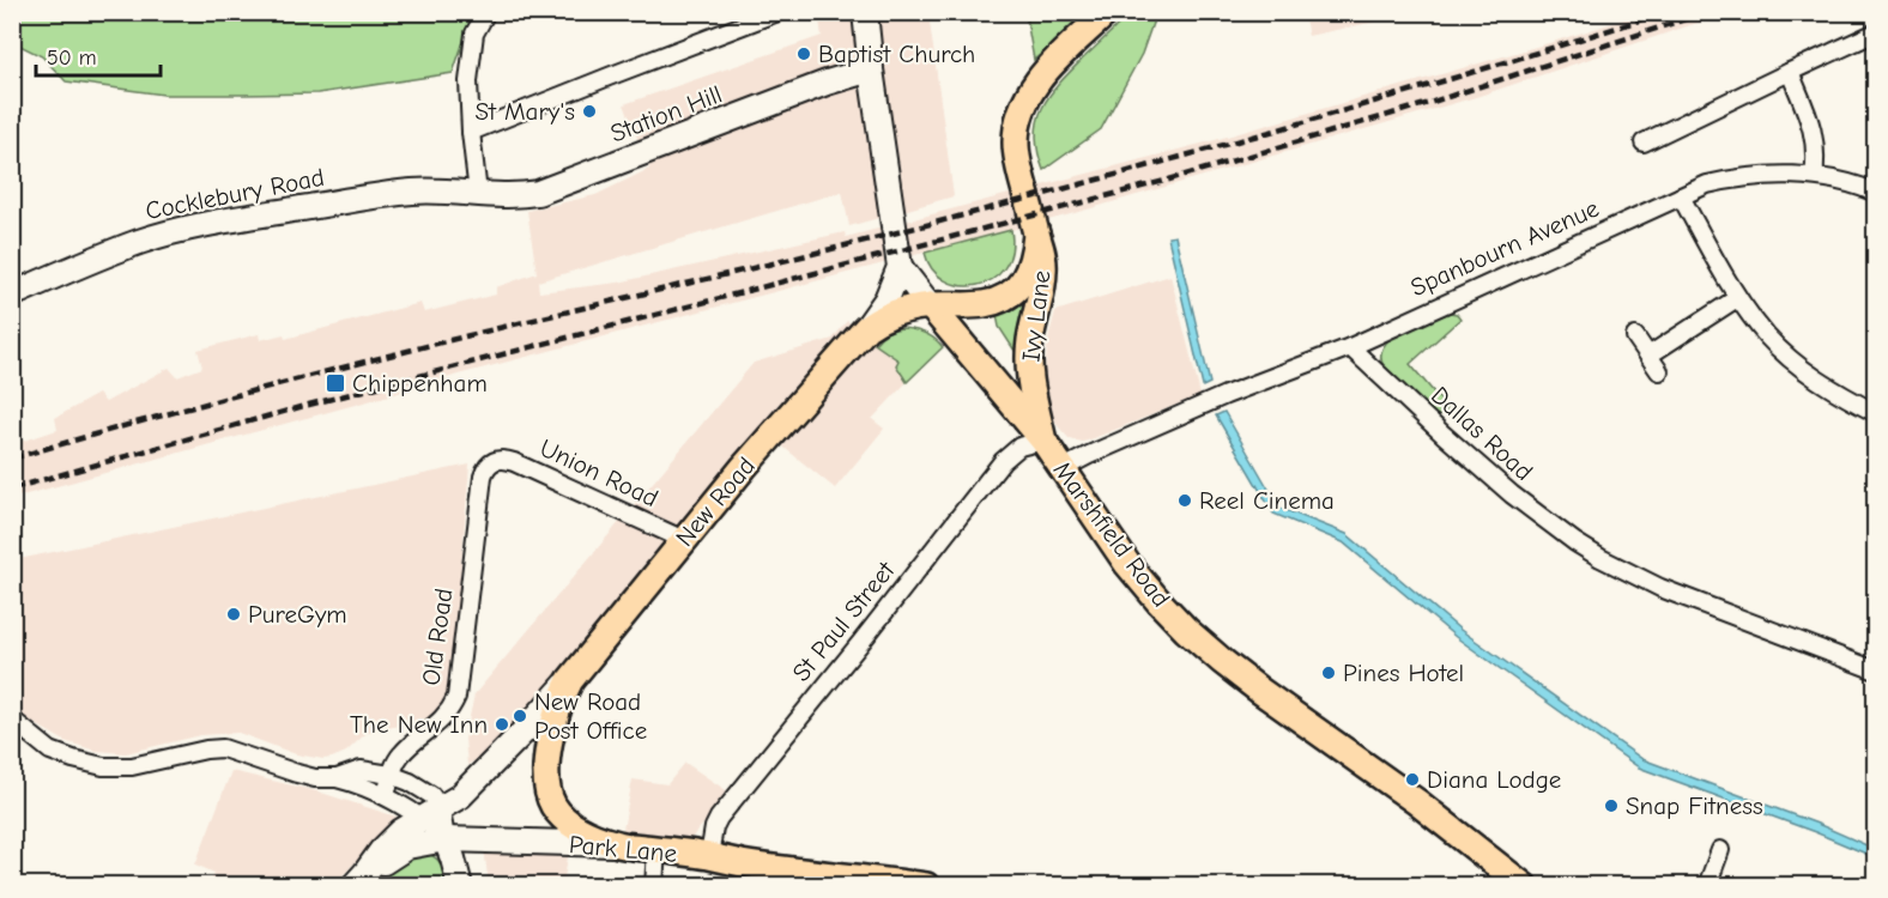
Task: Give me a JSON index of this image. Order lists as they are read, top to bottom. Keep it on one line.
{"streets":{"main road":["Ivy Lane","New Road","Marshfield Road","Park Lane"],"street":["Station Hill","Cocklebury Road","Spanbourn Avenue","Dallas Road","Union Road","St Paul Street","Old Road"]},"crossings":[["Station Hill","Cocklebury Road"],["Spanbourn Avenue","Dallas Road"],["Ivy Lane","New Road"],["Ivy Lane","Marshfield Road"],["Ivy Lane","St Paul Street"],["Union Road","New Road"],["Union Road","Old Road"],["New Road","Marshfield Road"],["New Road","Park Lane"],["Marshfield Road","St Paul Street"],["St Paul Street","Park Lane"]],"places":{"other":["Baptist Church","St Mary's","Reel Cinema","PureGym","Pines Hotel","New Road Post Office","The New Inn","Diana Lodge","Snap Fitness"],"transit":["Chippenham"]},"scale_bar":"50 m"}
